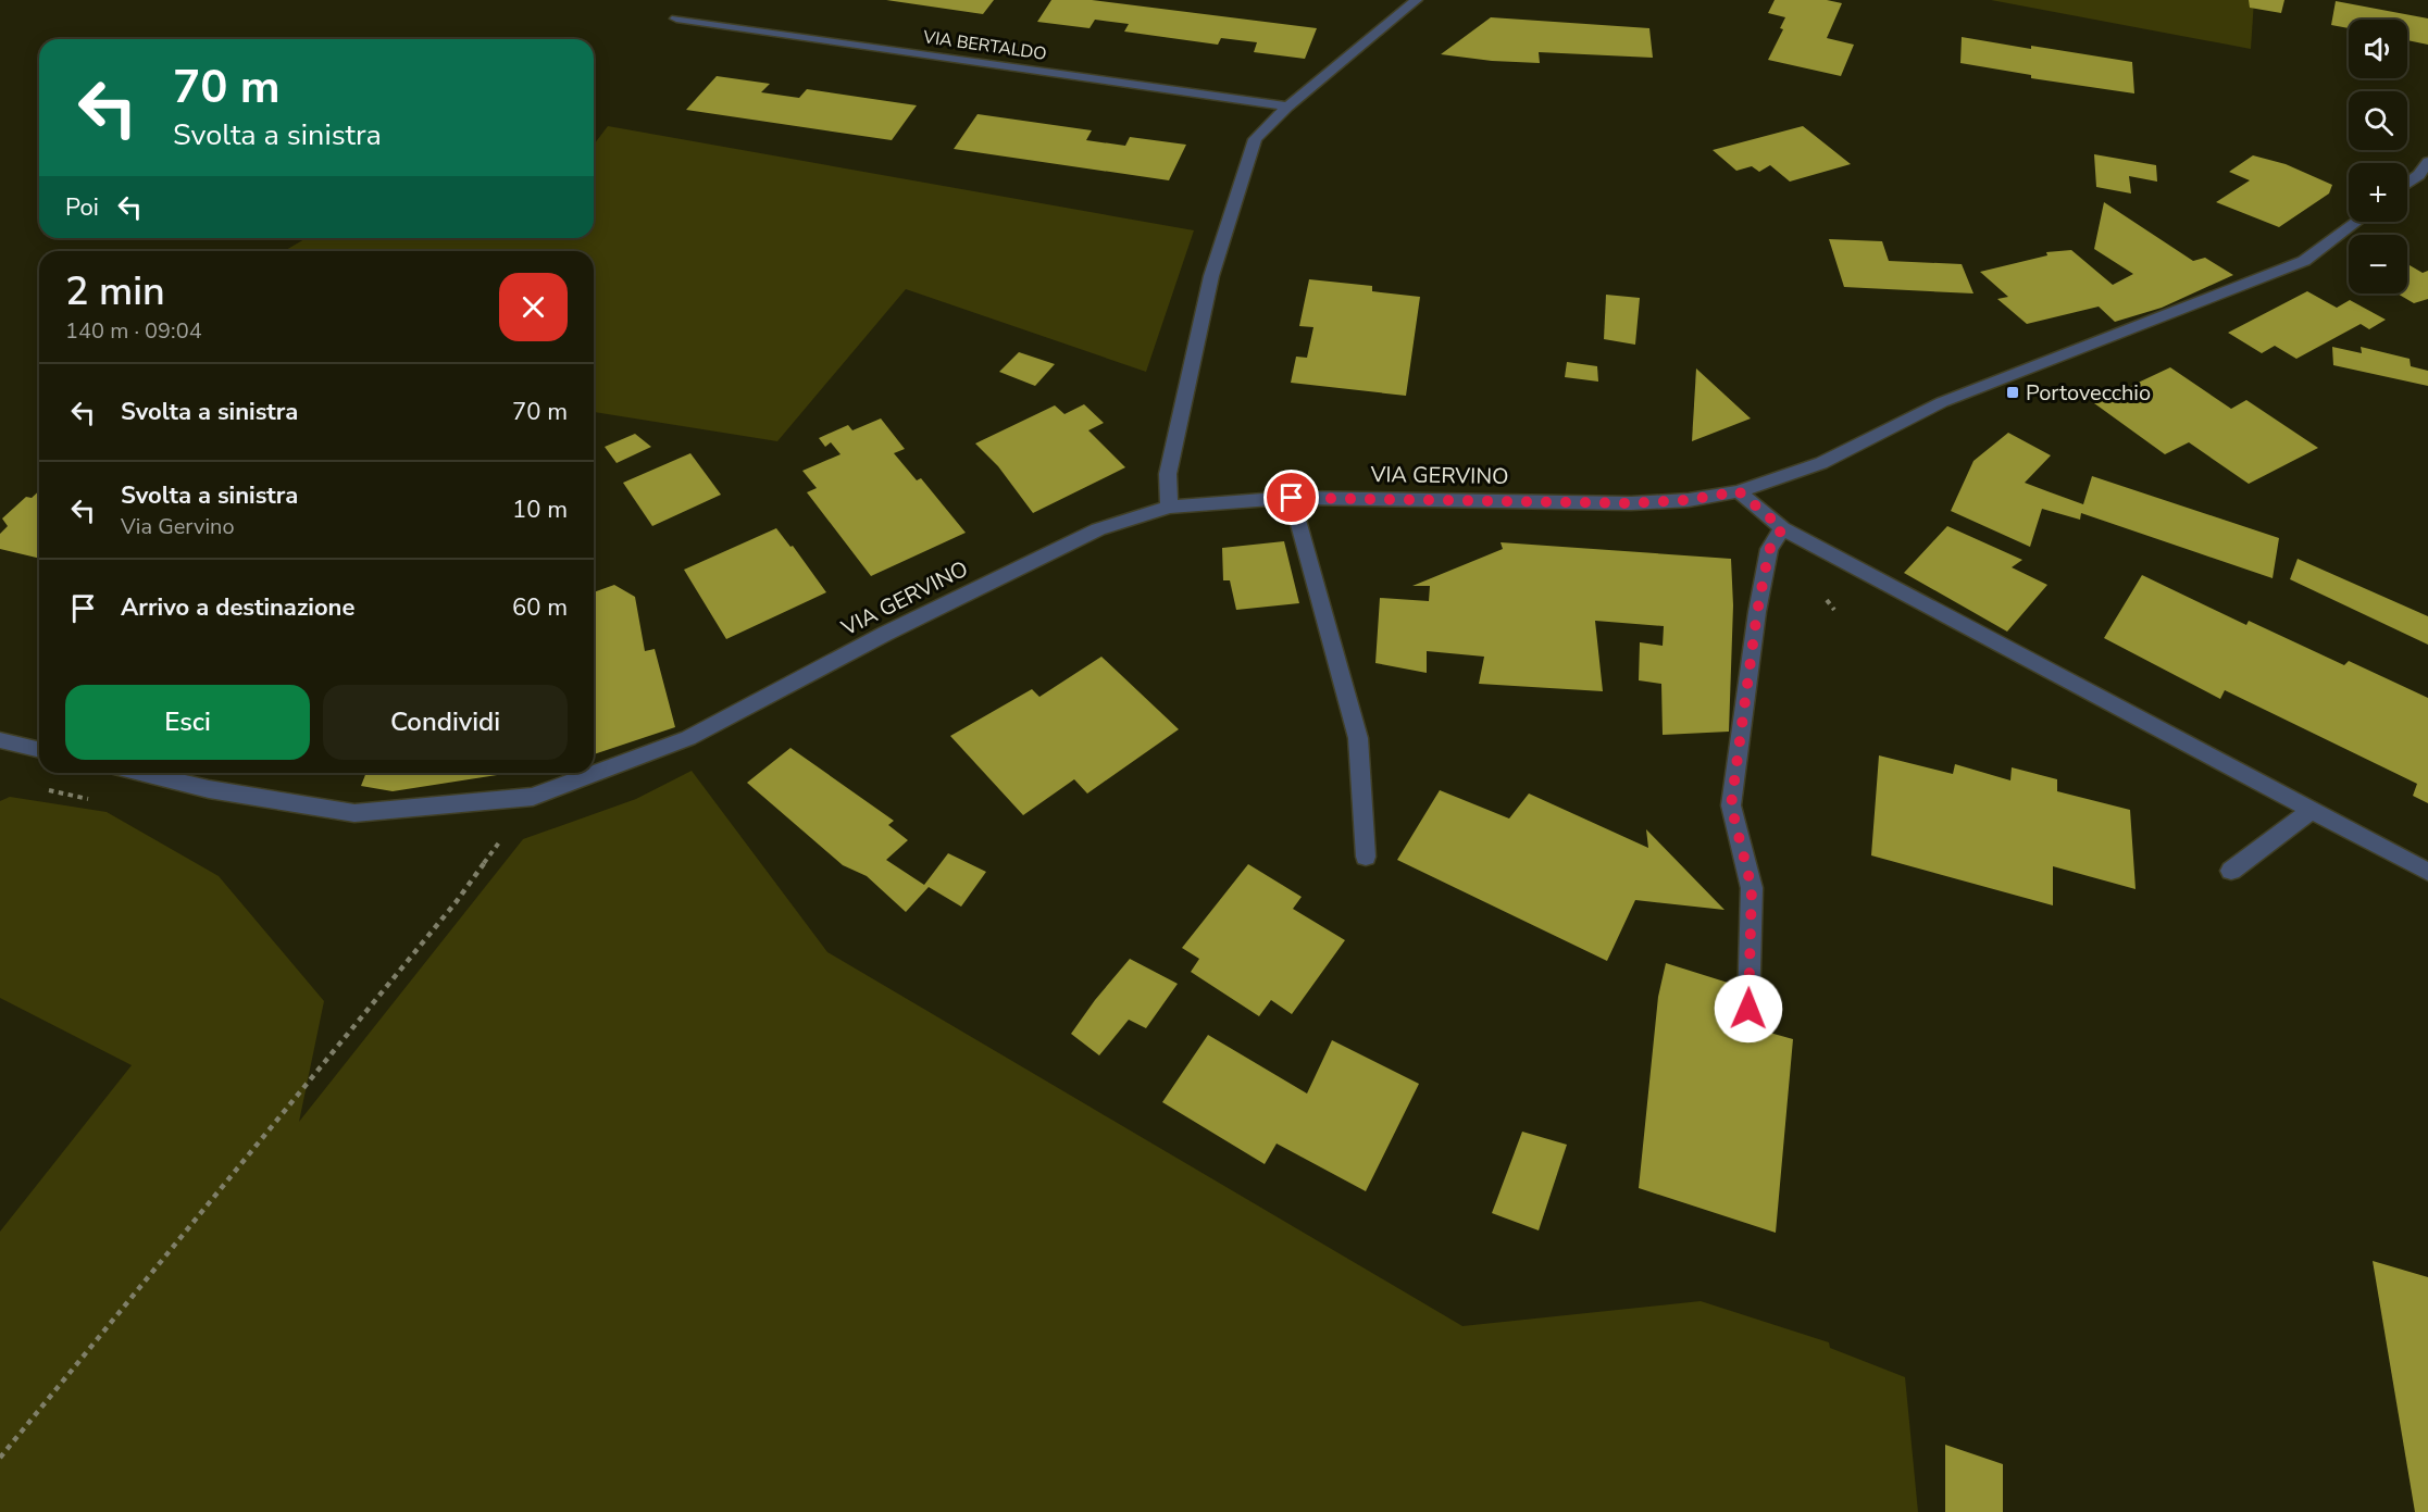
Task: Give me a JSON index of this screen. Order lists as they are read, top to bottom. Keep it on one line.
{"streets":{"street":["VIA BERTALDO","VIA GERVINO"]},"places":{"transit":["Portovecchio"]},"page":{"map_buttons":["+","−"],"turn":["70 m","Svolta a sinistra"],"then":"Poi","heading":["2 min","140 m · 09:04"],"list":[{"name":"Svolta a sinistra","value":"70 m"},{"name":"Svolta a sinistra","note":"Via Gervino","value":"10 m"},{"name":"Arrivo a destinazione","value":"60 m"}],"buttons":["Esci","Condividi"]}}
